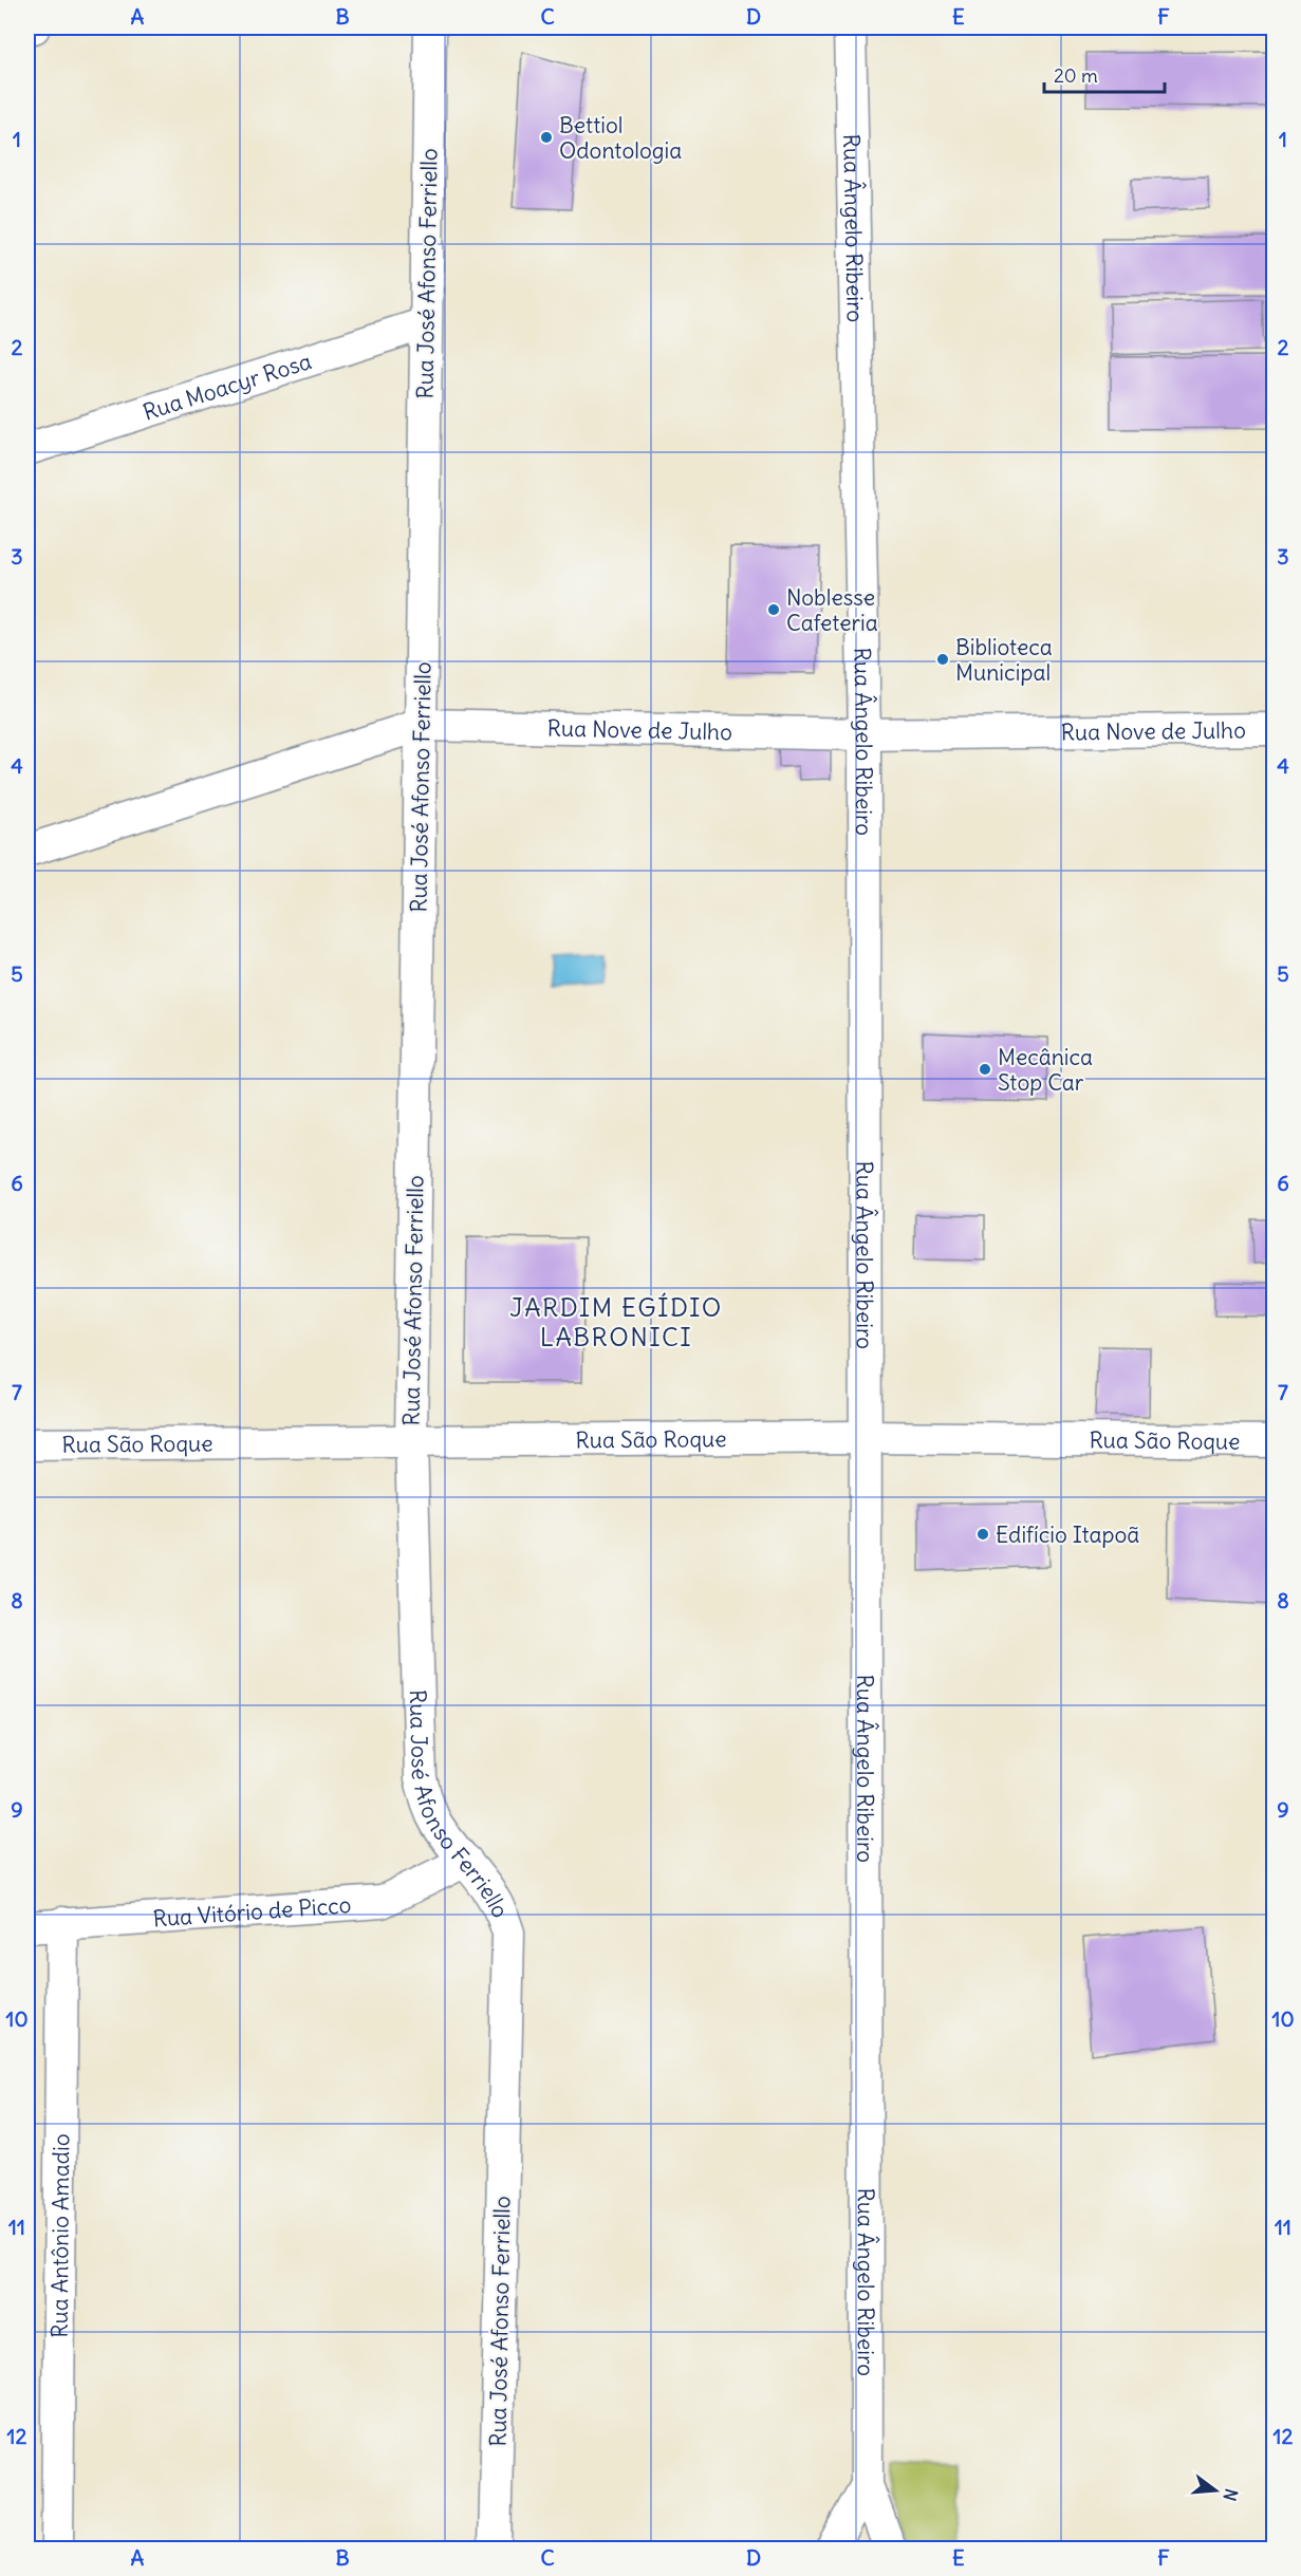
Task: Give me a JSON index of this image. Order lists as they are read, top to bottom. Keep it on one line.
{"streets":{"street":["Rua Ângelo Ribeiro","Rua José Afonso Ferriello","Rua Moacyr Rosa","Rua Nove de Julho","Rua São Roque","Rua Vitório de Picco","Rua Antônio Amadio"]},"crossings":[["Rua Ângelo Ribeiro","Rua Nove de Julho"],["Rua Ângelo Ribeiro","Rua São Roque"],["Rua José Afonso Ferriello","Rua Moacyr Rosa"],["Rua José Afonso Ferriello","Rua Nove de Julho"],["Rua José Afonso Ferriello","Rua São Roque"],["Rua José Afonso Ferriello","Rua Vitório de Picco"],["Rua Vitório de Picco","Rua Antônio Amadio"]],"districts":["JARDIM EGÍDIO LABRONICI"],"places":["Bettiol Odontologia","Noblesse Cafeteria","Biblioteca Municipal","Mecânica Stop Car","Edifício Itapoã"],"scale_bar":"20 m","north":"right","grid":{"columns":["A","B","C","D","E","F"],"rows":["1","2","3","4","5","6","7","8","9","10","11","12"]}}
